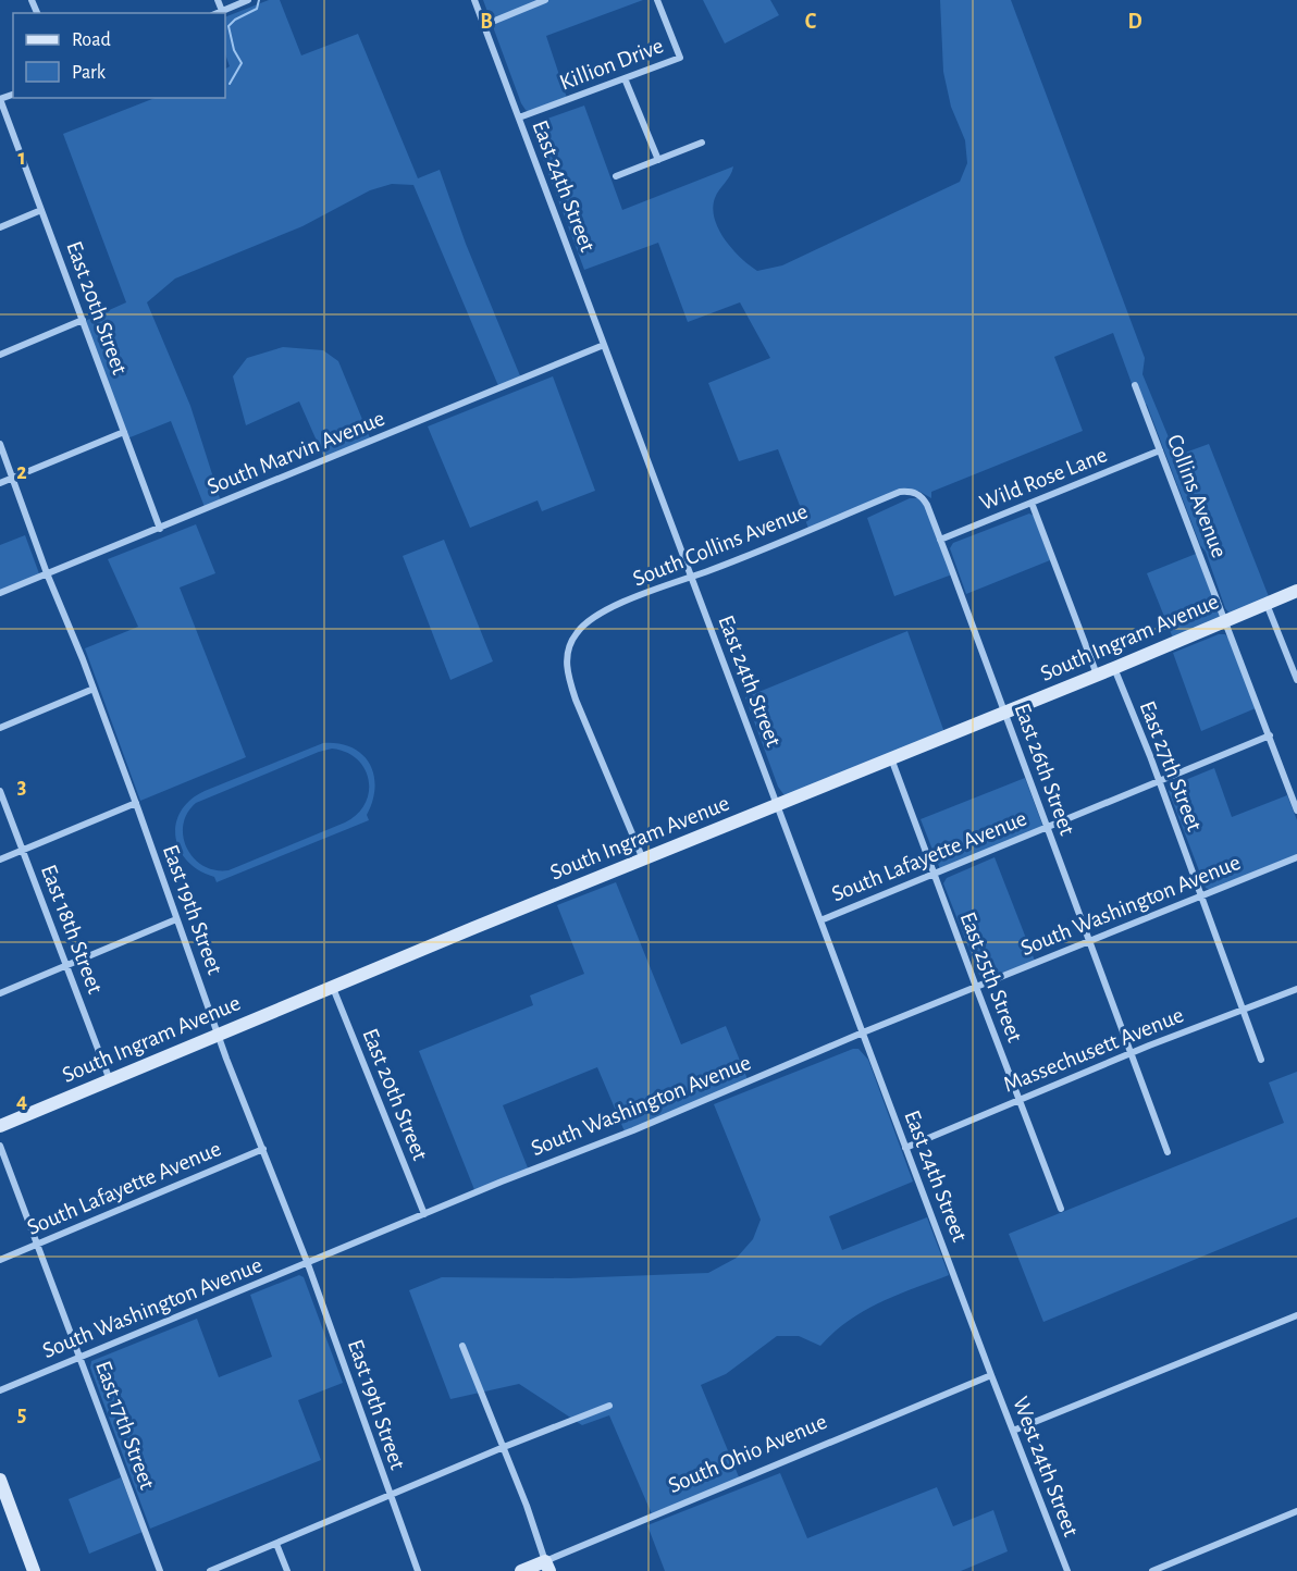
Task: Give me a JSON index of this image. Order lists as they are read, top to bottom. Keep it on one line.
{"streets":{"main road":["South Ingram Avenue","South Ohio Avenue"],"street":["Killion Drive","East 24th Street","East 20th Street","South Marvin Avenue","Wild Rose Lane","Collins Avenue","South Collins Avenue","East 27th Street","East 26th Street","South Lafayette Avenue","South Washington Avenue","East 19th Street","East 18th Street","East 25th Street","Massechusett Avenue","East 17th Street","West 24th Street"]},"crossings":[["Killion Drive","East 24th Street"],["East 24th Street","South Marvin Avenue"],["East 24th Street","South Collins Avenue"],["East 24th Street","South Ingram Avenue"],["East 24th Street","South Lafayette Avenue"],["East 24th Street","South Washington Avenue"],["East 24th Street","Massechusett Avenue"],["East 24th Street","South Ohio Avenue"],["East 24th Street","West 24th Street"],["East 20th Street","South Marvin Avenue"],["East 20th Street","South Ingram Avenue"],["East 20th Street","South Washington Avenue"],["South Marvin Avenue","East 19th Street"],["Wild Rose Lane","Collins Avenue"],["Wild Rose Lane","East 26th Street"],["Collins Avenue","South Ingram Avenue"],["Collins Avenue","South Lafayette Avenue"],["South Collins Avenue","South Ingram Avenue"],["South Collins Avenue","East 26th Street"],["South Ingram Avenue","East 27th Street"],["South Ingram Avenue","East 26th Street"],["South Ingram Avenue","East 19th Street"],["South Ingram Avenue","East 18th Street"],["South Ingram Avenue","East 25th Street"],["East 27th Street","South Lafayette Avenue"],["East 27th Street","South Washington Avenue"],["East 27th Street","Massechusett Avenue"],["East 26th Street","South Lafayette Avenue"],["East 26th Street","South Washington Avenue"],["East 26th Street","Massechusett Avenue"],["South Lafayette Avenue","East 19th Street"],["South Lafayette Avenue","East 25th Street"],["South Lafayette Avenue","East 17th Street"],["South Washington Avenue","East 19th Street"],["South Washington Avenue","East 25th Street"],["South Washington Avenue","East 17th Street"],["East 25th Street","Massechusett Avenue"],["South Ohio Avenue","West 24th Street"]],"legend":["Road","Park"],"grid":{"columns":["B","C","D"],"rows":["1","2","3","4","5"]}}
